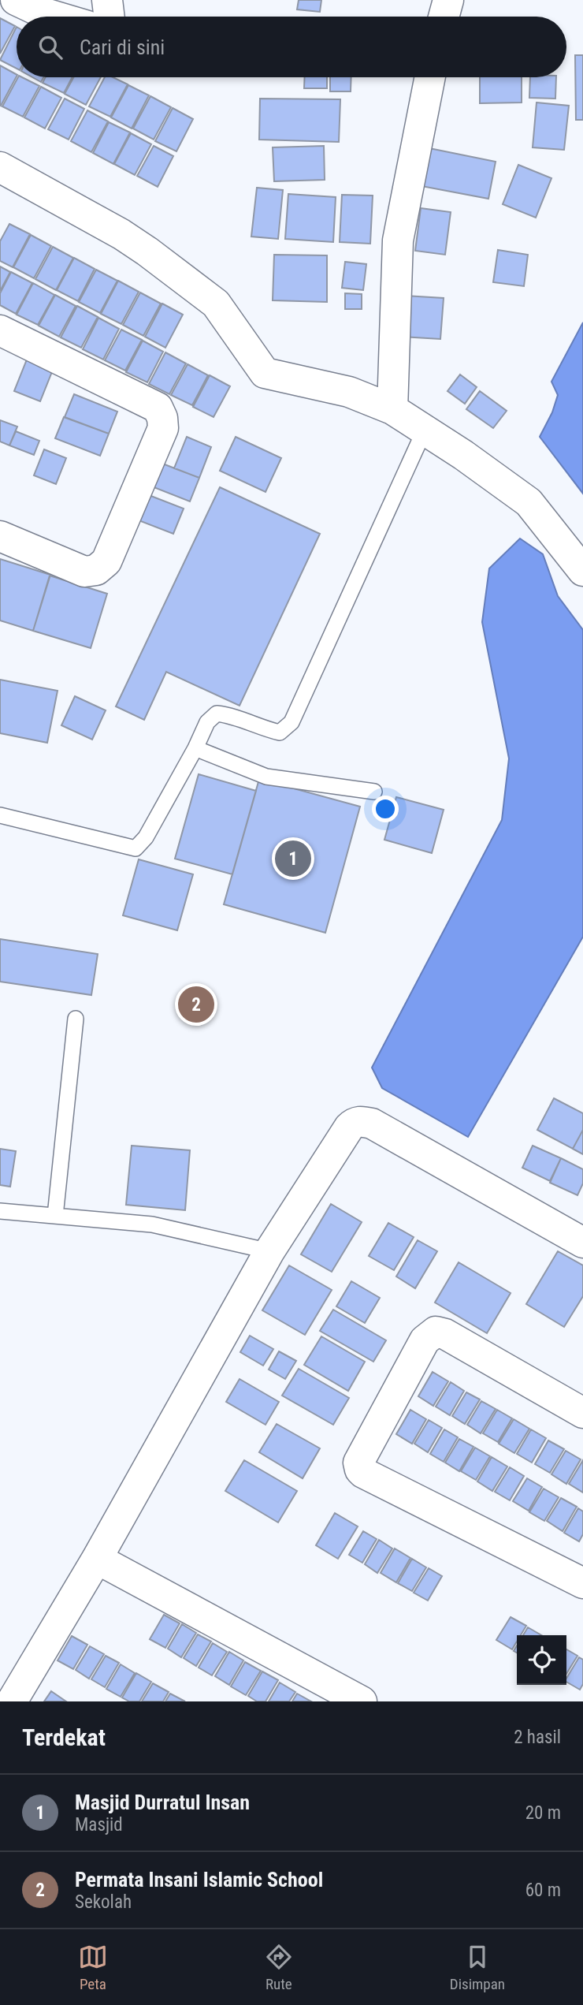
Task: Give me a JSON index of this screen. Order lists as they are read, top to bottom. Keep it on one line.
{"page":{"search":"Cari di sini","pins":["1","2"],"heading":["Terdekat","2 hasil"],"list":[{"mark":"1","name":"Masjid Durratul Insan","note":"Masjid","value":"20 m"},{"mark":"2","name":"Permata Insani Islamic School","note":"Sekolah","value":"60 m"}],"nav":["Peta","Rute","Disimpan"]}}
